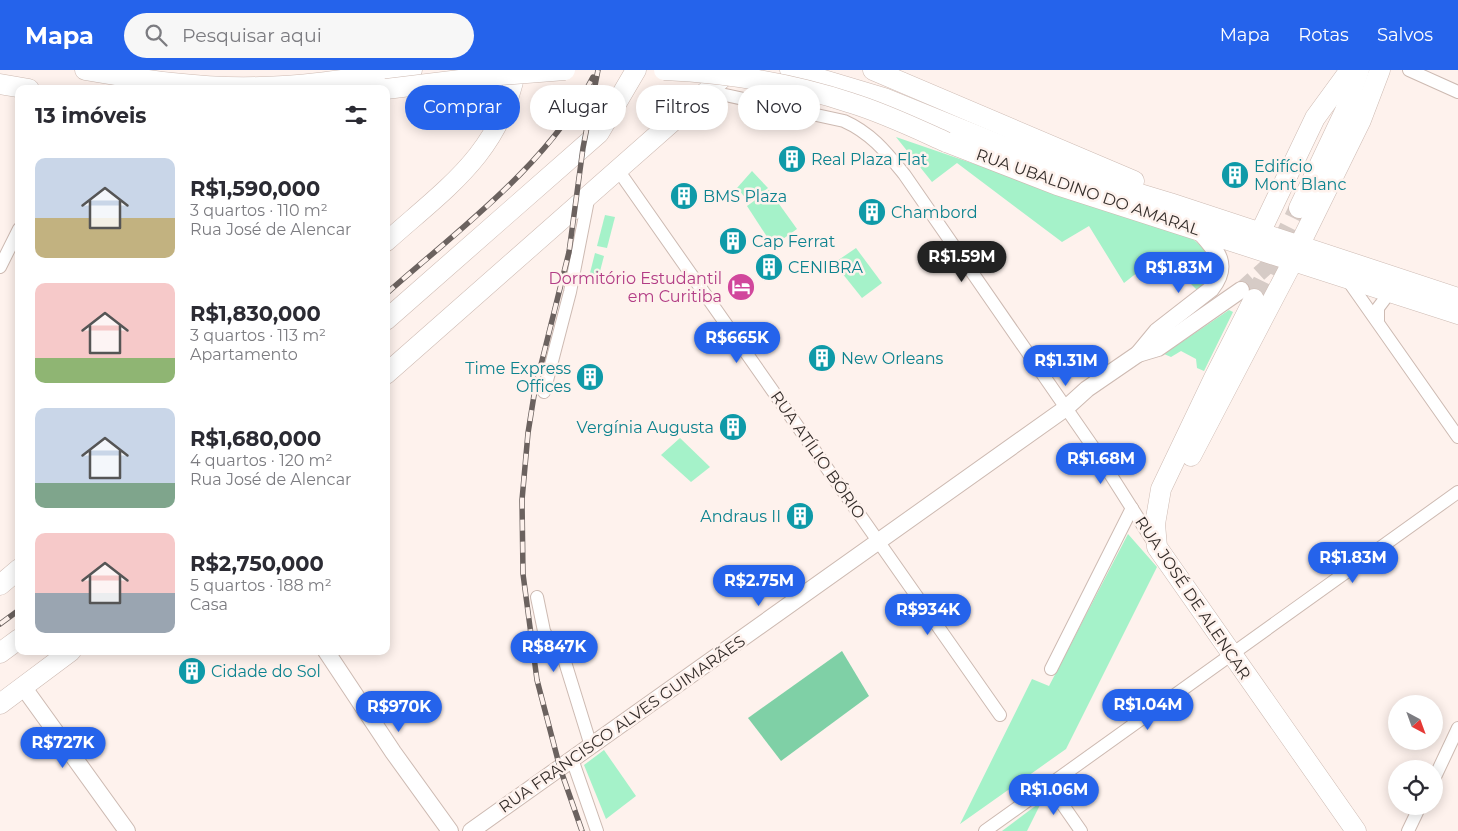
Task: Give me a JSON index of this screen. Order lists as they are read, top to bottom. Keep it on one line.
{"streets":{"main road":["RUA UBALDINO DO AMARAL","RUA JOSÉ DE ALENCAR"],"street":["RUA ATÍLIO BÓRIO","RUA FRANCISCO ALVES GUIMARÃES"]},"crossings":[["RUA UBALDINO DO AMARAL","RUA FRANCISCO ALVES GUIMARÃES"],["RUA ATÍLIO BÓRIO","RUA FRANCISCO ALVES GUIMARÃES"],["RUA JOSÉ DE ALENCAR","RUA FRANCISCO ALVES GUIMARÃES"]],"places":{"building":["Real Plaza Flat","Edifício Mont Blanc","BMS Plaza","Chambord","Cap Ferrat","CENIBRA","New Orleans","Time Express Offices","Vergínia Augusta","Andraus II","Cidade do Sol"],"hotel":["Dormitório Estudantil em Curitiba"]},"north":"bottom right","page":{"header":"Mapa","search":"Pesquisar aqui","nav":["Mapa","Rotas","Salvos"],"chip":["Comprar","Alugar","Filtros","Novo"],"heading":"13 imóveis","list":[{"name":"R$1,590,000","note":"3 quartos · 110 m² · Rua José de Alencar"},{"name":"R$1,830,000","note":"3 quartos · 113 m² · Apartamento"},{"name":"R$1,680,000","note":"4 quartos · 120 m² · Rua José de Alencar"},{"name":"R$2,750,000","note":"5 quartos · 188 m² · Casa"}],"price":["R$1.59M","R$1.83M","R$665K","R$1.31M","R$1.68M","R$1.83M","R$2.75M","R$934K","R$847K","R$1.04M","R$970K","R$727K","R$1.06M"]}}
